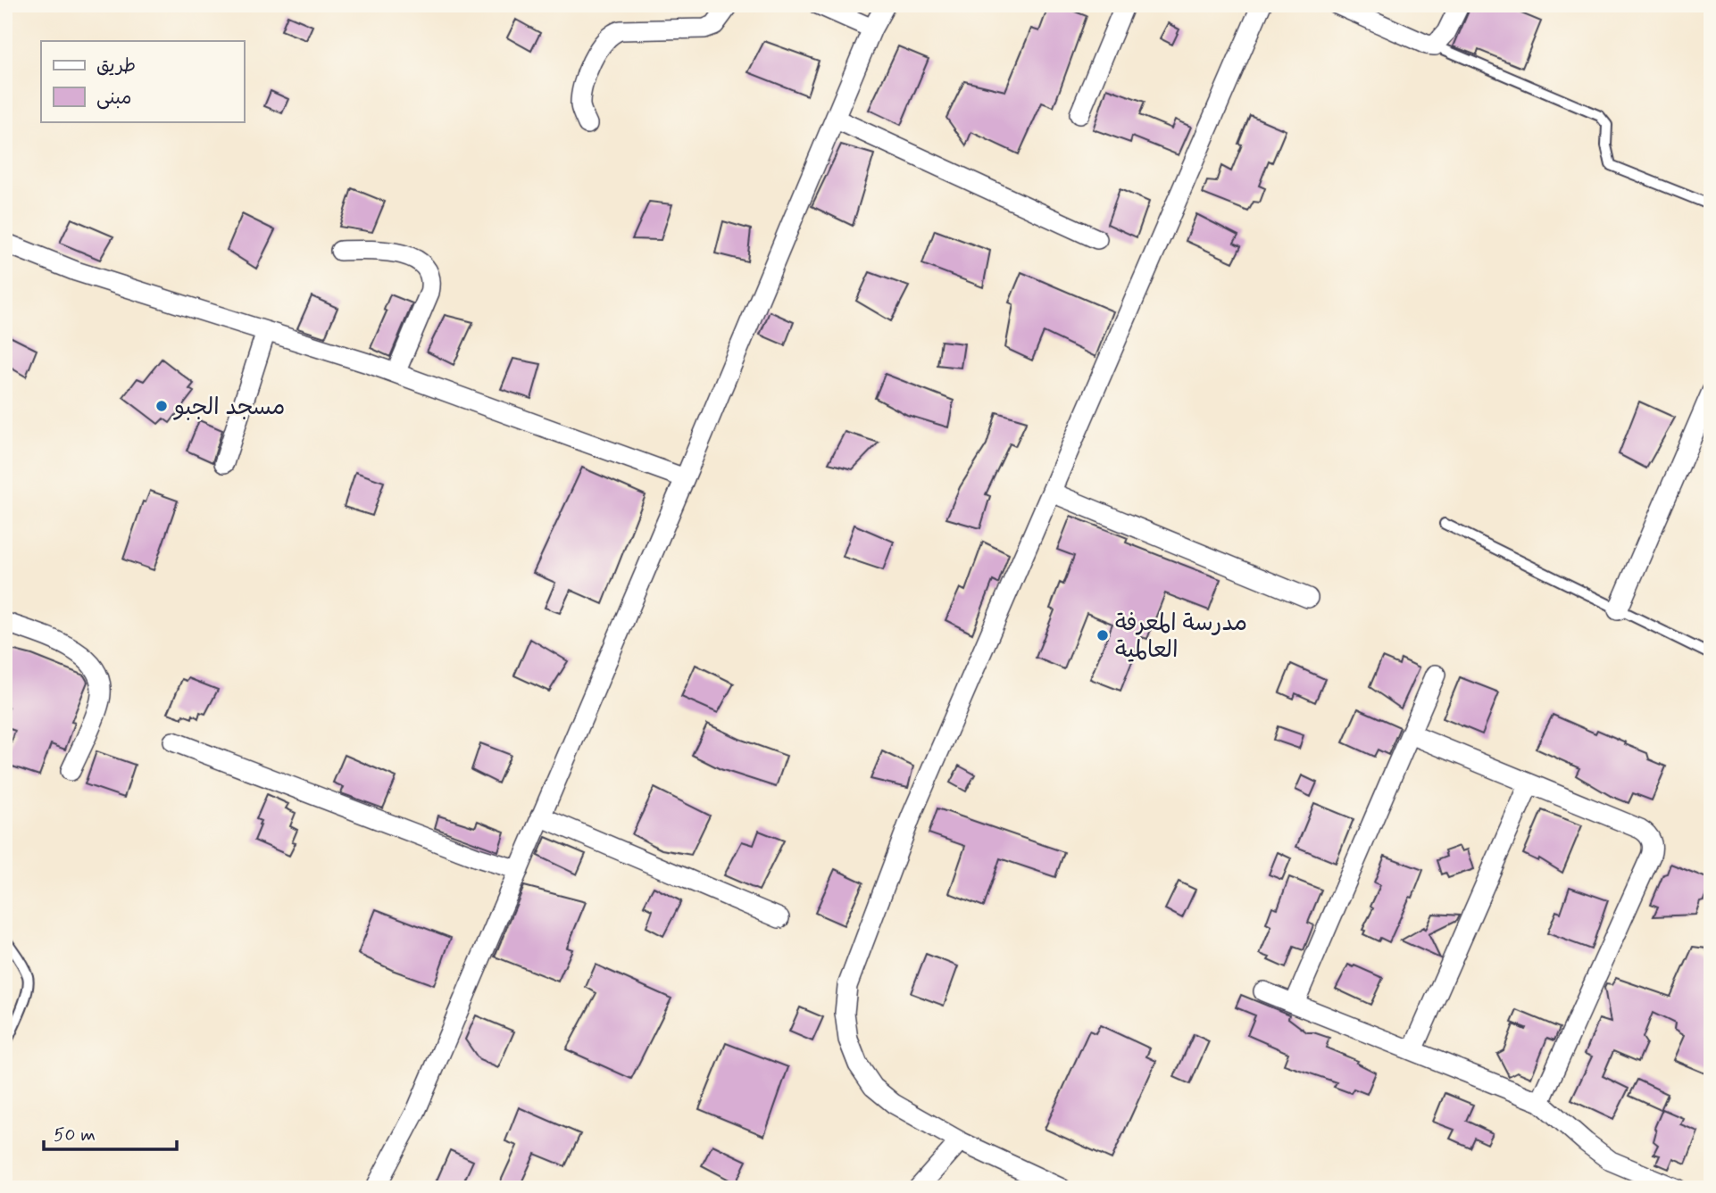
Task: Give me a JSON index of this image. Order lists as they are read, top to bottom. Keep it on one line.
{"places":["مسجد الجبو","مدرسة المعرفة العالمية"],"legend":["طريق","مبنى"],"scale_bar":"50 m"}
